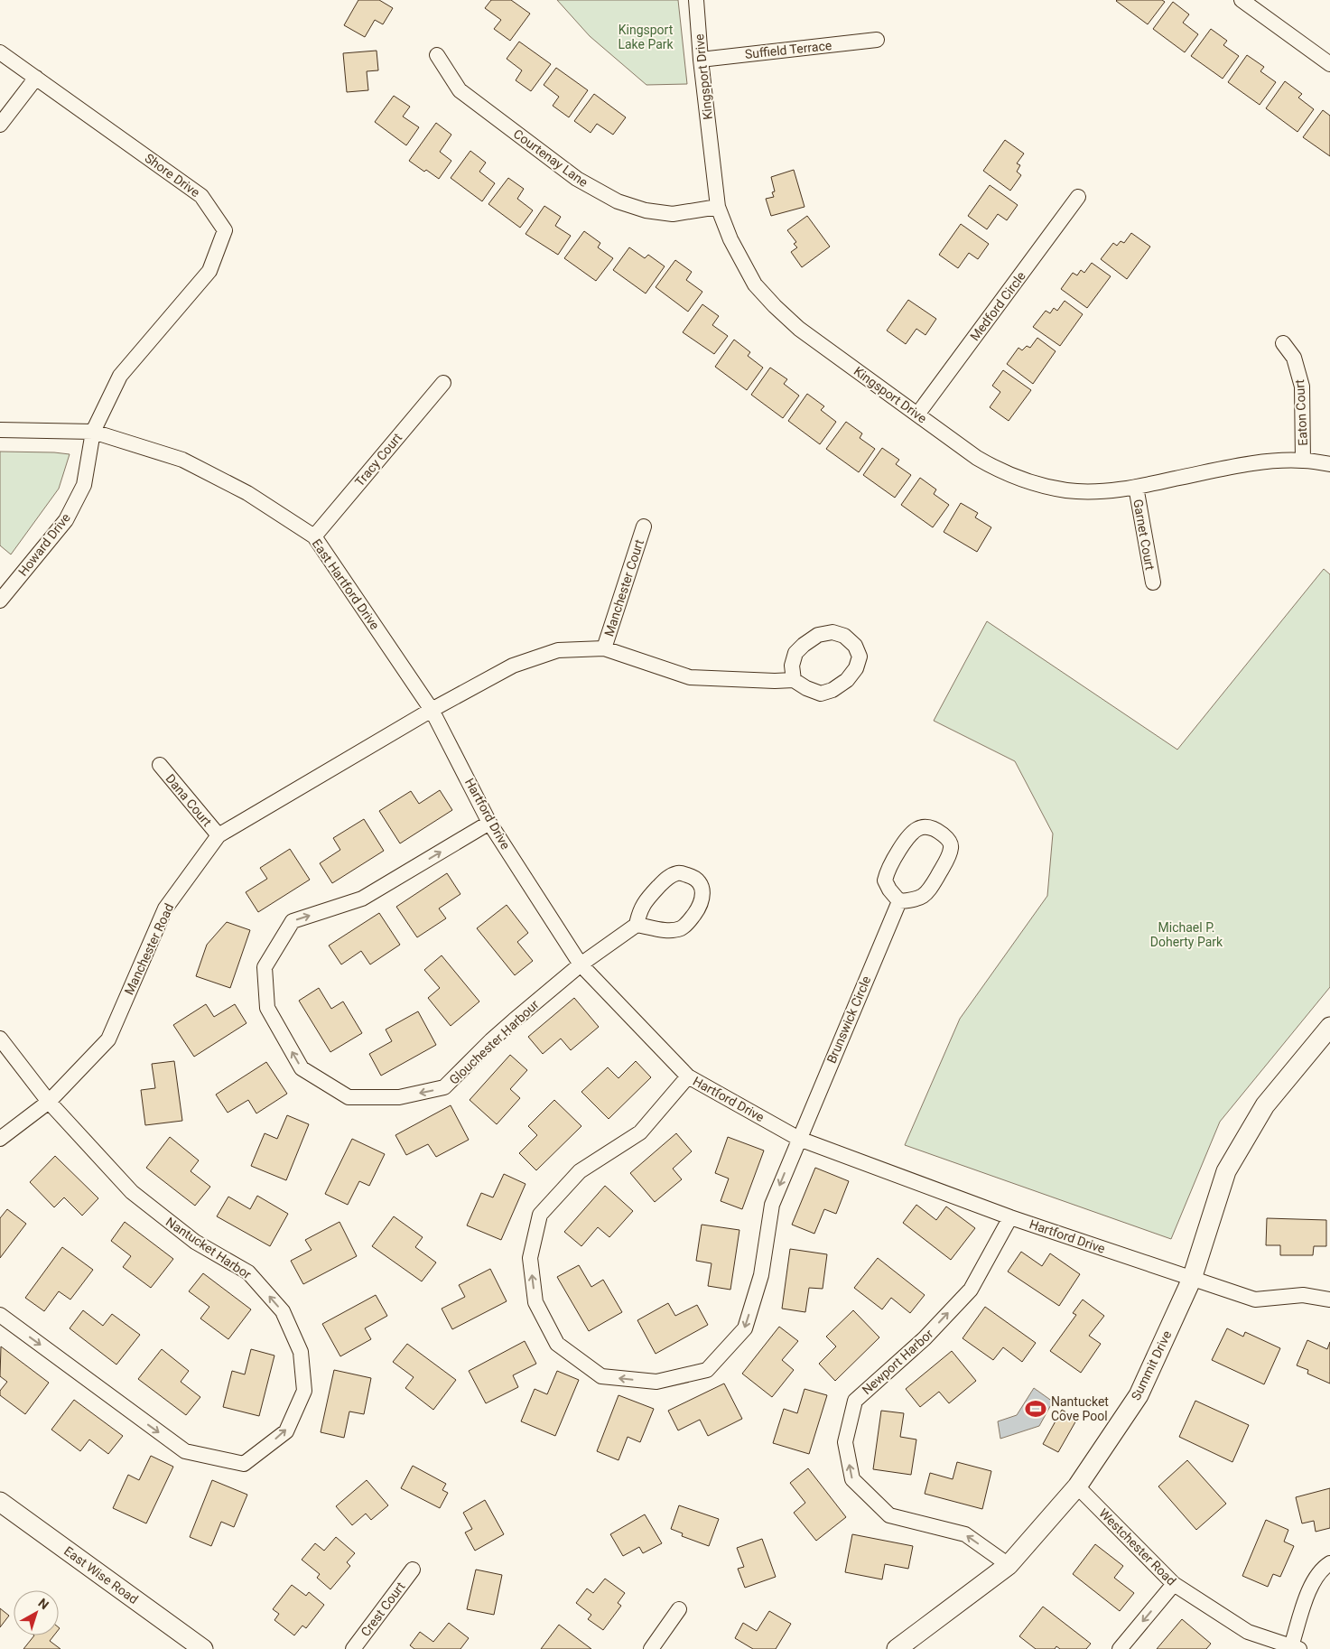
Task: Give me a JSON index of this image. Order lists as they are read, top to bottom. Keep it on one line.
{"streets":{"street":["Suffield Terrace","Kingsport Drive","Courtenay Lane","Shore Drive","Medford Circle","Eaton Court","Tracy Court","Garnet Court","Howard Drive","East Hartford Drive","Manchester Court","Dana Court","Hartford Drive","Manchester Road","Brunswick Circle","Glouchester Harbour","Nantucket Harbor","Newport Harbor","Summit Drive","Westchester Road","East Wise Road","Crest Court"]},"crossings":[["Suffield Terrace","Kingsport Drive"],["Kingsport Drive","Courtenay Lane"],["Kingsport Drive","Medford Circle"],["Kingsport Drive","Eaton Court"],["Kingsport Drive","Garnet Court"],["Shore Drive","Howard Drive"],["Shore Drive","East Hartford Drive"],["Tracy Court","East Hartford Drive"],["Howard Drive","East Hartford Drive"],["East Hartford Drive","Hartford Drive"],["East Hartford Drive","Manchester Road"],["Manchester Court","Manchester Road"],["Dana Court","Manchester Road"],["Hartford Drive","Manchester Road"],["Hartford Drive","Brunswick Circle"],["Hartford Drive","Glouchester Harbour"],["Hartford Drive","Newport Harbor"],["Hartford Drive","Summit Drive"],["Manchester Road","Nantucket Harbor"],["Newport Harbor","Summit Drive"],["Summit Drive","Westchester Road"]],"parks":["Kingsport Lake Park","Michael P. Doherty Park"],"places":{"sports":["Nantucket Cove Pool"]},"north":"top right"}
